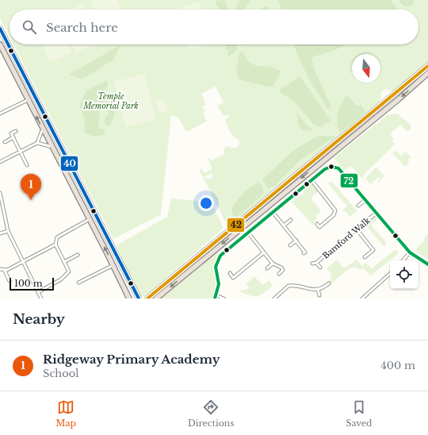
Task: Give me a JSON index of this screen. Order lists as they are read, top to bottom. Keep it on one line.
{"streets":{"street":["Bamford Walk"]},"parks":["Temple Memorial Park"],"lines":["transit line 40","transit line 42","transit line 72"],"scale_bar":"100 m","north":"bottom","page":{"search":"Search here","pins":"1","scale":"100 m","heading":"Nearby","list":[{"mark":"1","name":"Ridgeway Primary Academy","note":"School","value":"400 m"}],"nav":["Map","Directions","Saved"]}}
